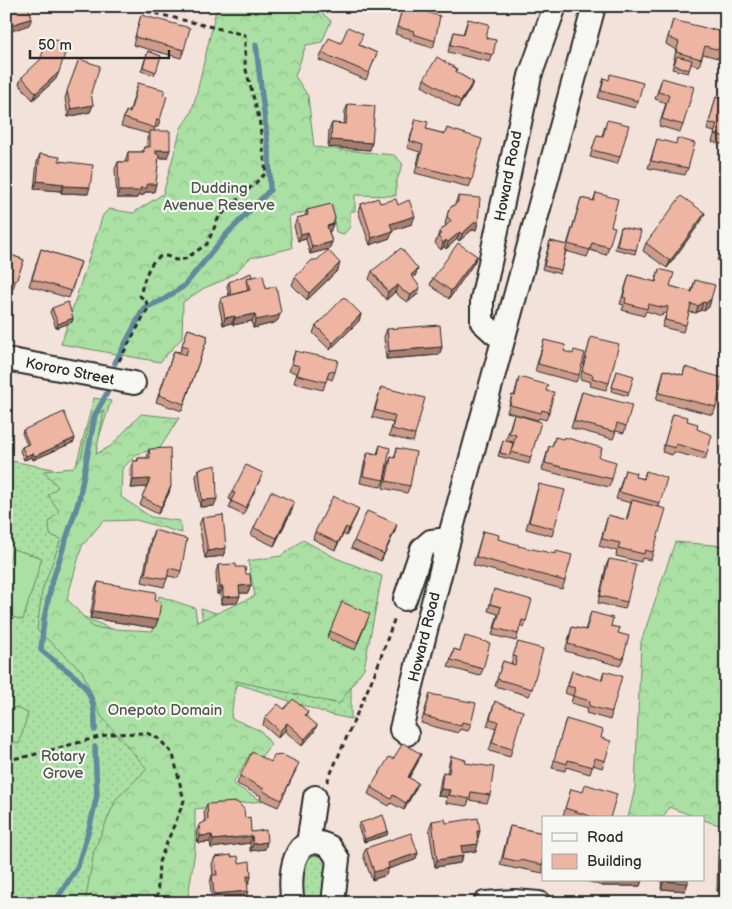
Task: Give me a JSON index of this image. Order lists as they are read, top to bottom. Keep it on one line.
{"streets":{"street":["Howard Road","Kororo Street"]},"parks":["Dudding Avenue Reserve","Onepoto Domain","Rotary Grove"],"legend":["Road","Building"],"scale_bar":"50 m"}
